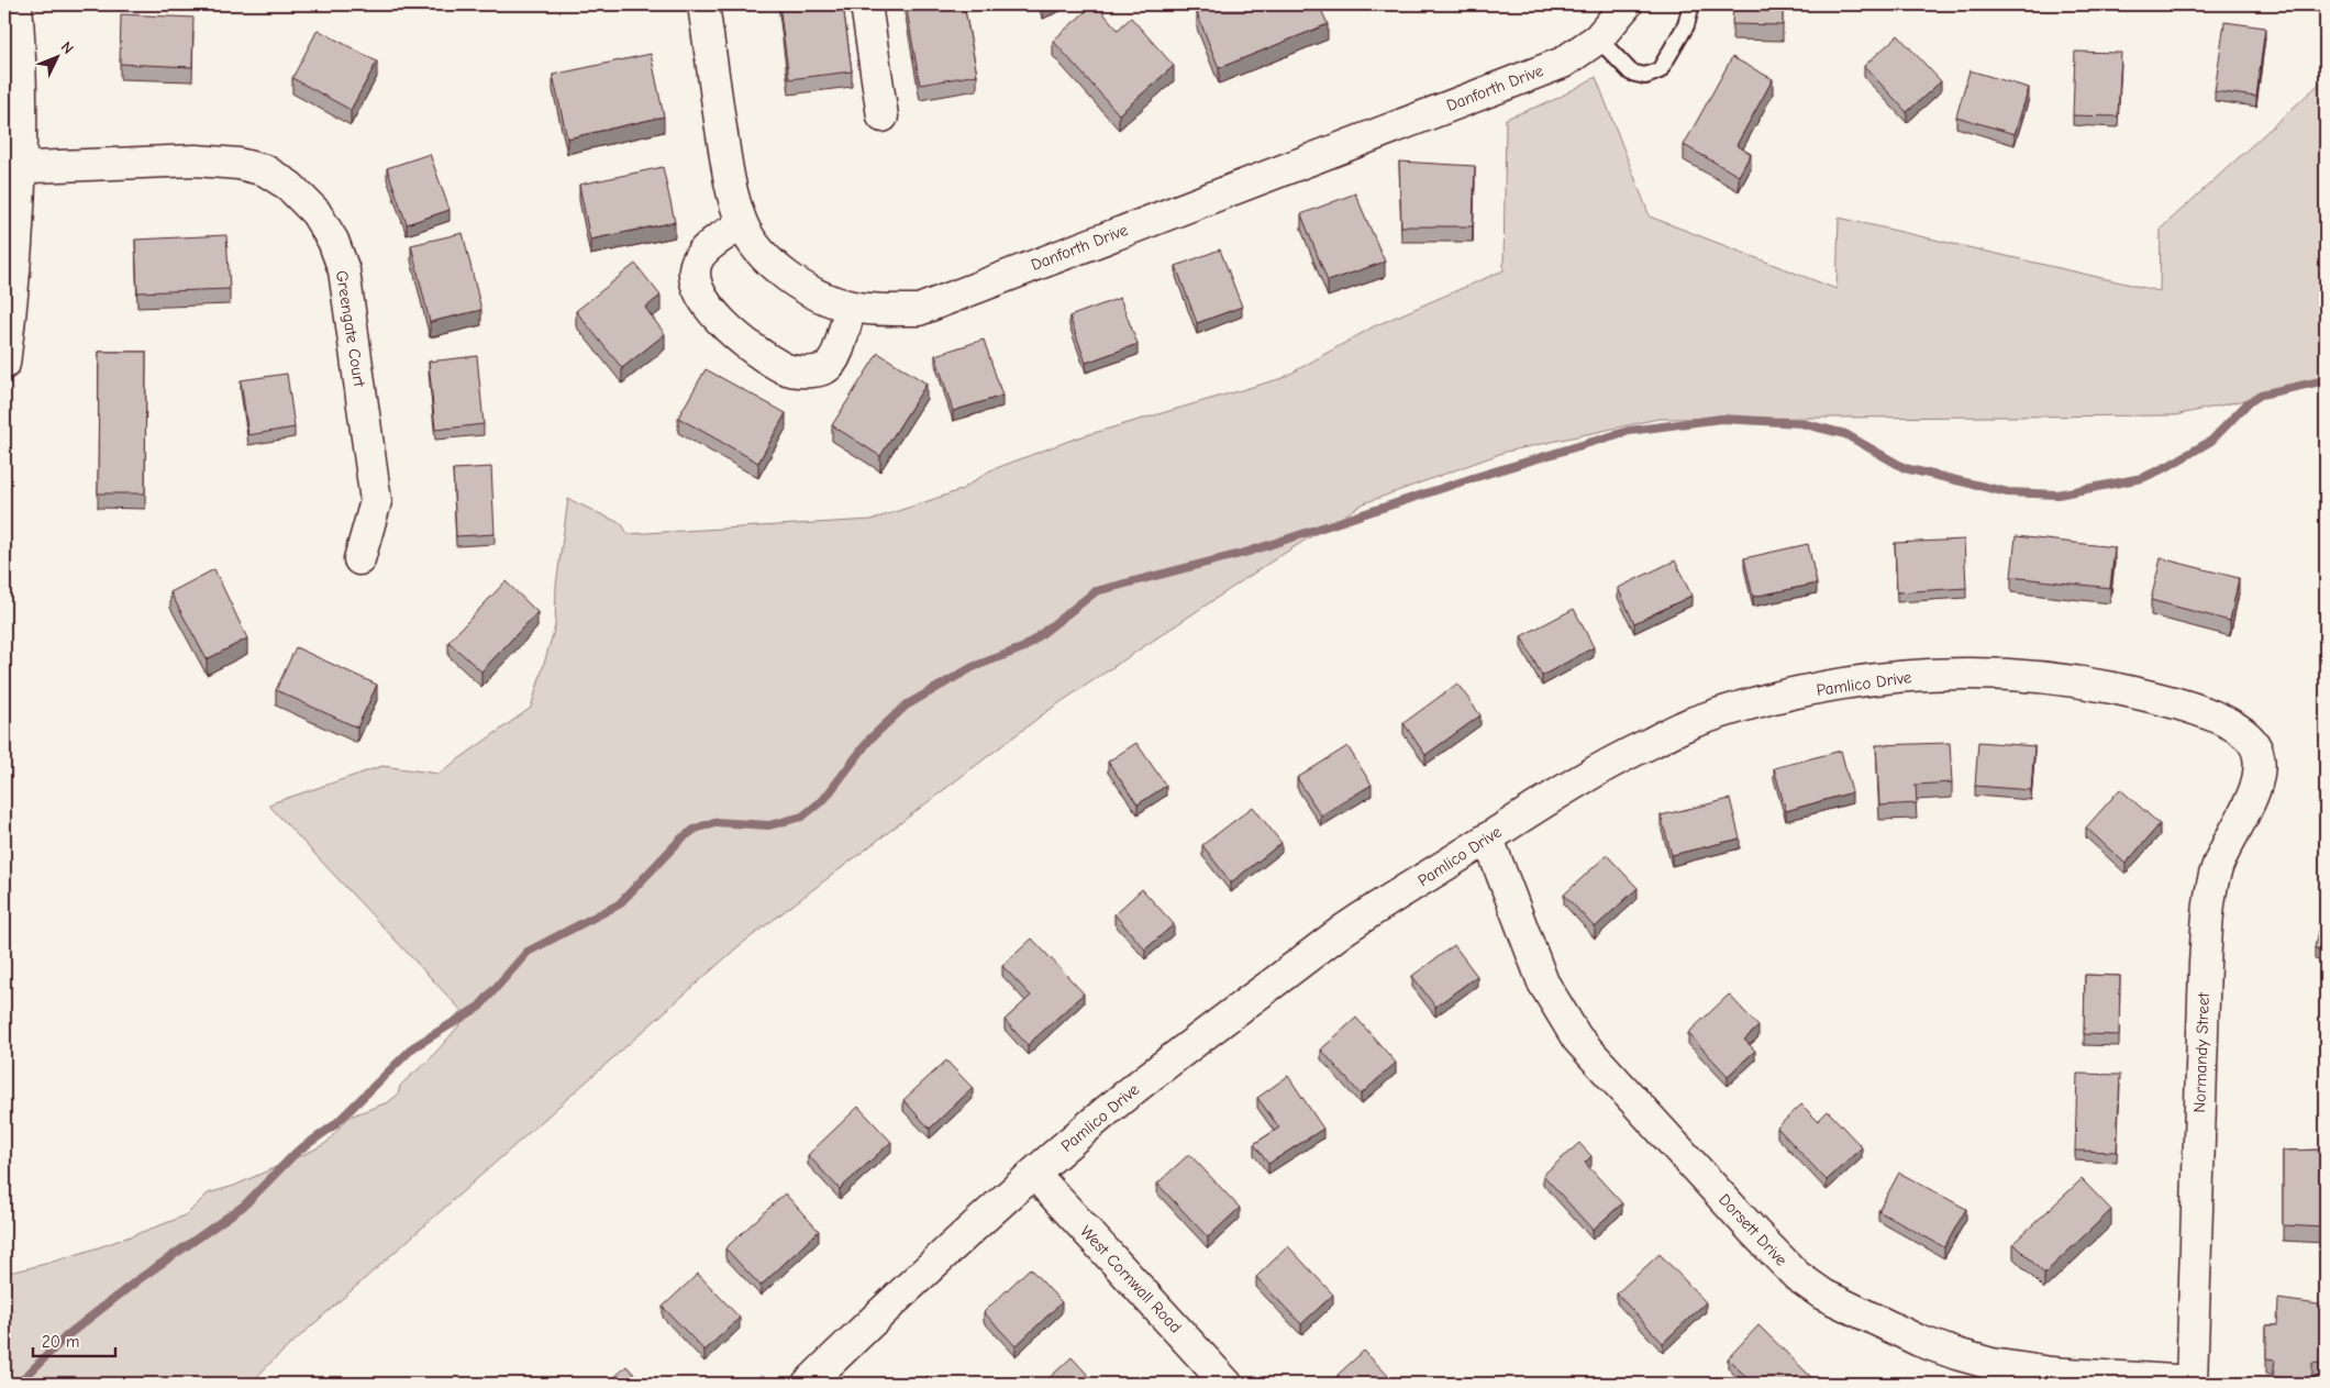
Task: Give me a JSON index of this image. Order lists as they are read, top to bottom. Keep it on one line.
{"streets":{"street":["Danforth Drive","Greengate Court","Pamlico Drive","Normandy Street","Dorsett Drive","West Cornwall Road"]},"crossings":[["Pamlico Drive","Normandy Street"],["Pamlico Drive","Dorsett Drive"],["Pamlico Drive","West Cornwall Road"],["Normandy Street","Dorsett Drive"]],"scale_bar":"20 m","north":"top right"}
